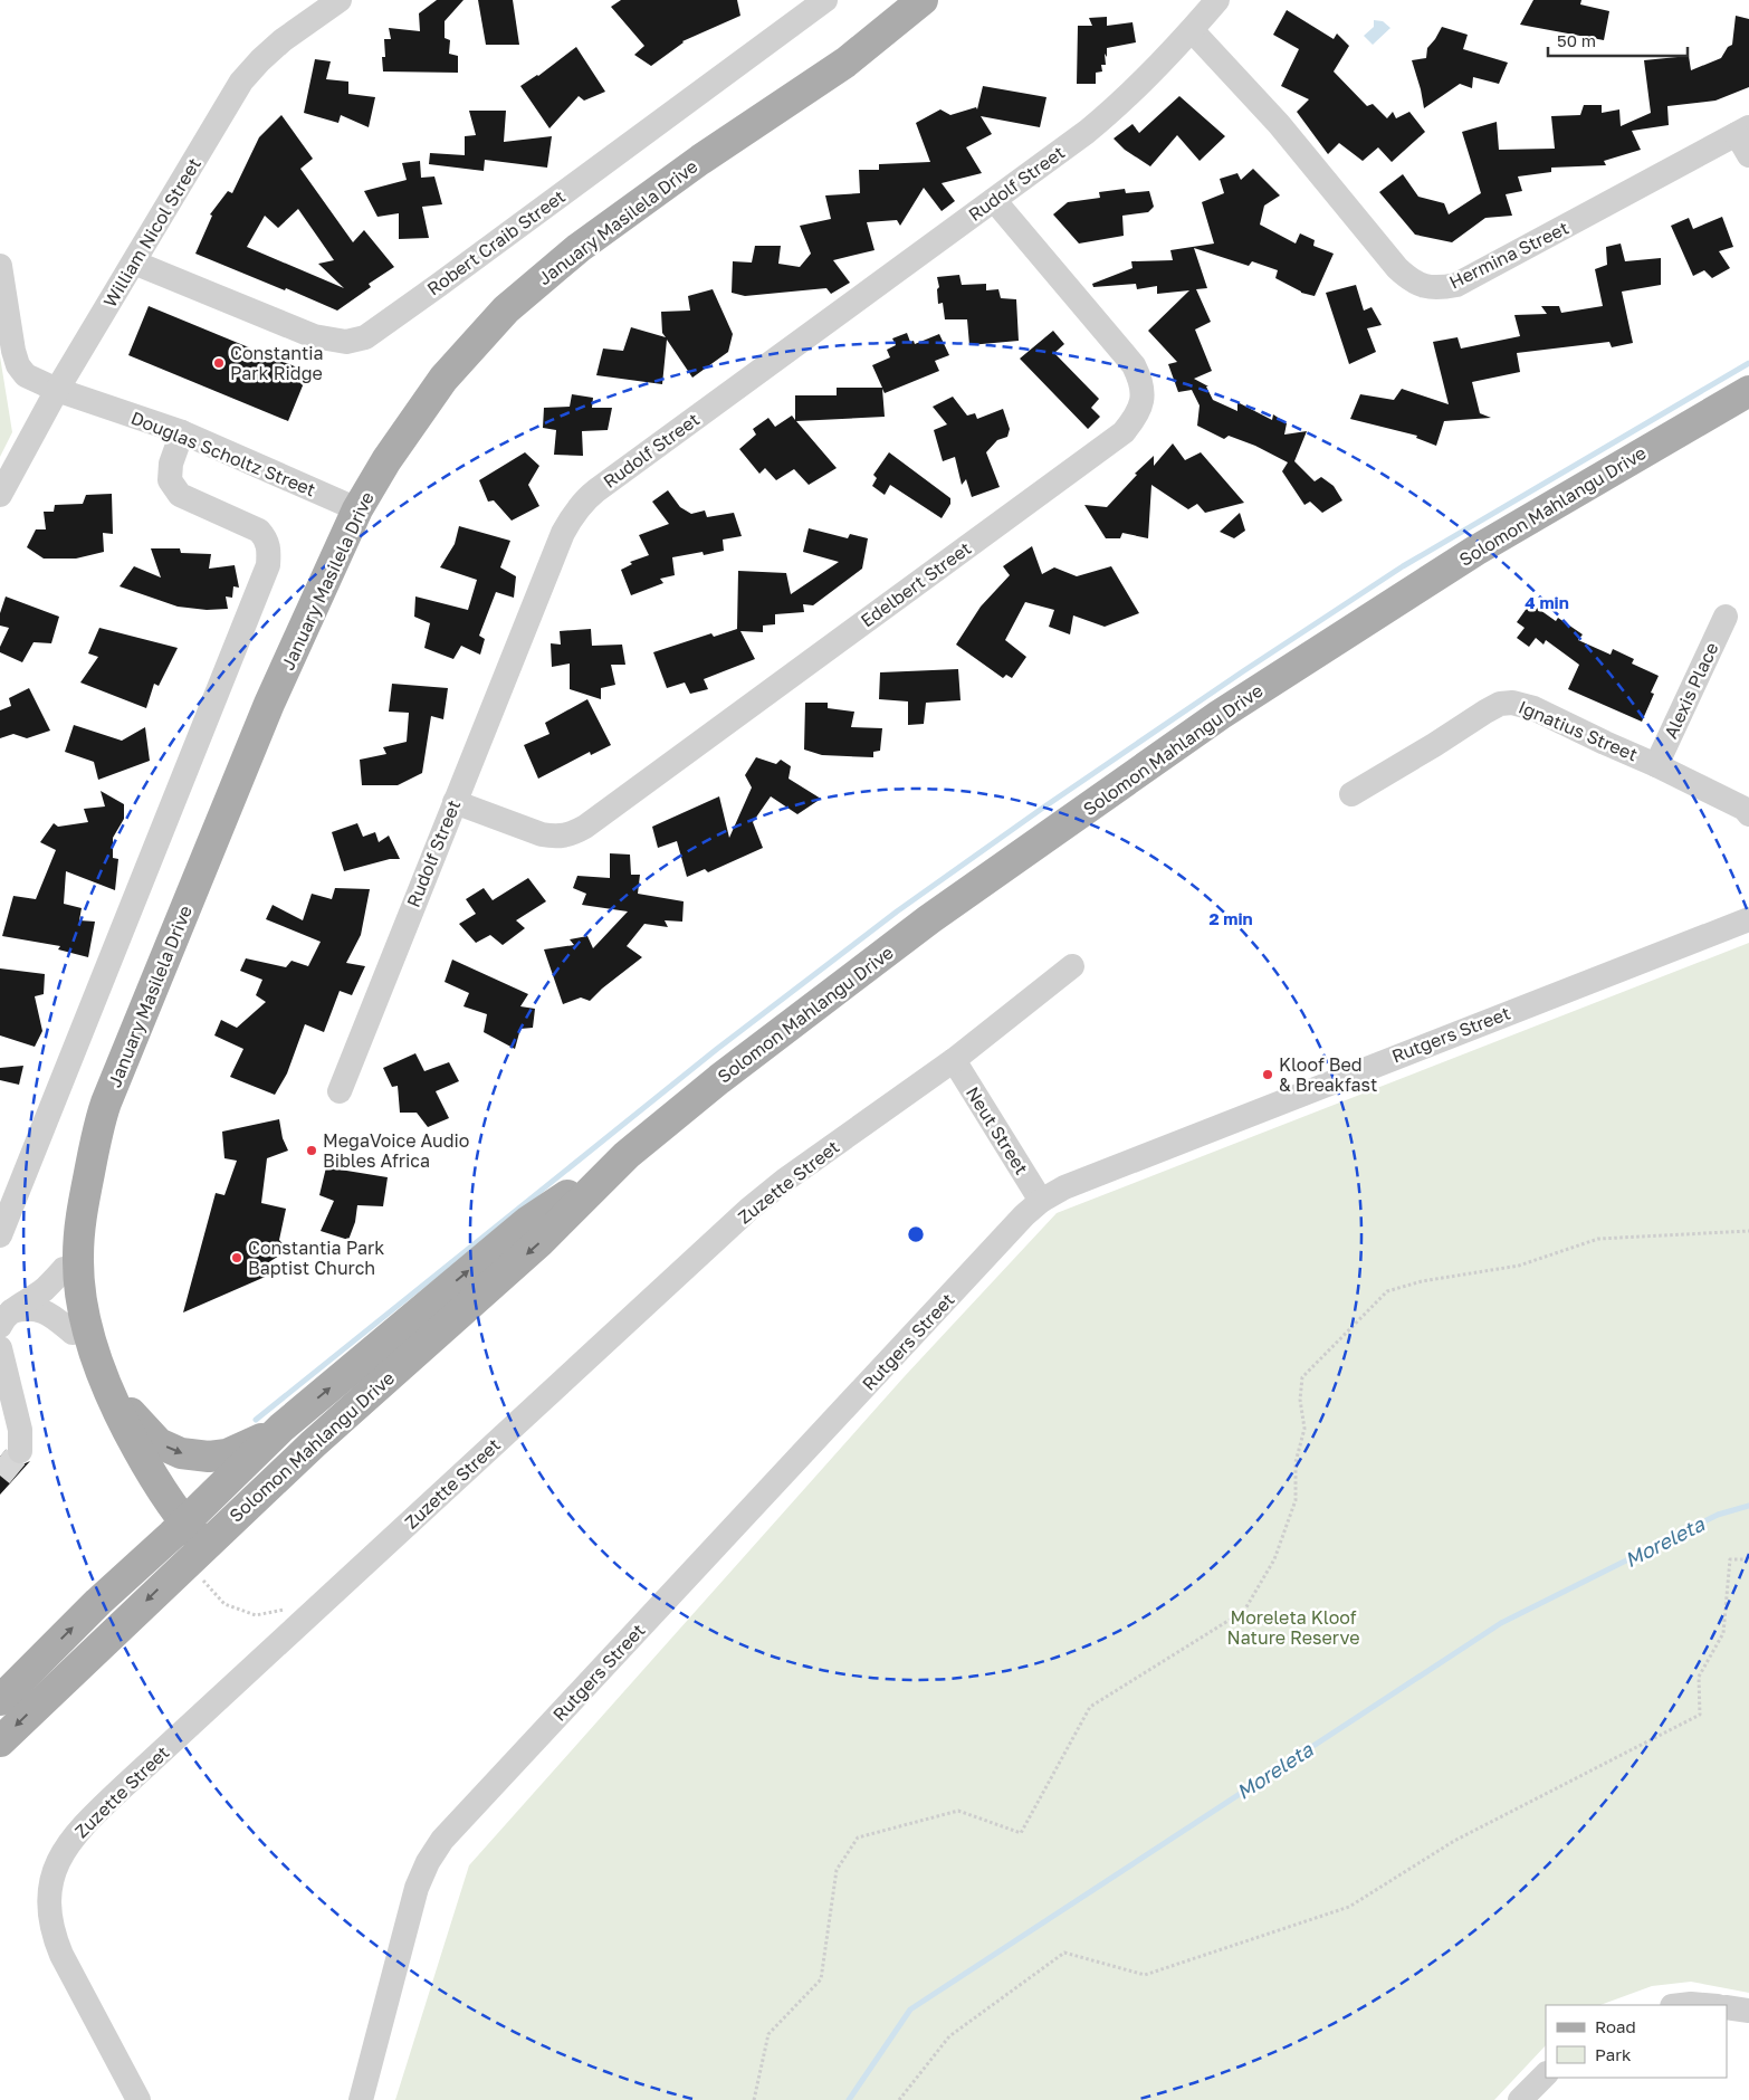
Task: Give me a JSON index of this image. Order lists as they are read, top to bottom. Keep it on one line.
{"streets":{"main road":["January Masilela Drive","Solomon Mahlangu Drive"],"street":["Rudolf Street","William Nicol Street","Robert Craib Street","Hermina Street","Douglas Scholtz Street","Edelbert Street","Alexis Place","Ignatius Street","Rutgers Street","Neut Street","Zuzette Street"]},"crossings":[["Rudolf Street","Hermina Street"],["Rudolf Street","Edelbert Street"],["January Masilela Drive","Douglas Scholtz Street"],["January Masilela Drive","Solomon Mahlangu Drive"],["William Nicol Street","Robert Craib Street"],["William Nicol Street","Douglas Scholtz Street"],["Alexis Place","Ignatius Street"],["Rutgers Street","Neut Street"],["Neut Street","Zuzette Street"]],"water":["Moreleta"],"parks":["Moreleta Kloof Nature Reserve"],"places":["Constantia Park Ridge","Kloof Bed & Breakfast","MegaVoice Audio Bibles Africa","Constantia Park Baptist Church"],"legend":["Road","Park"],"scale_bar":"50 m","rings":["4 min","2 min"]}
